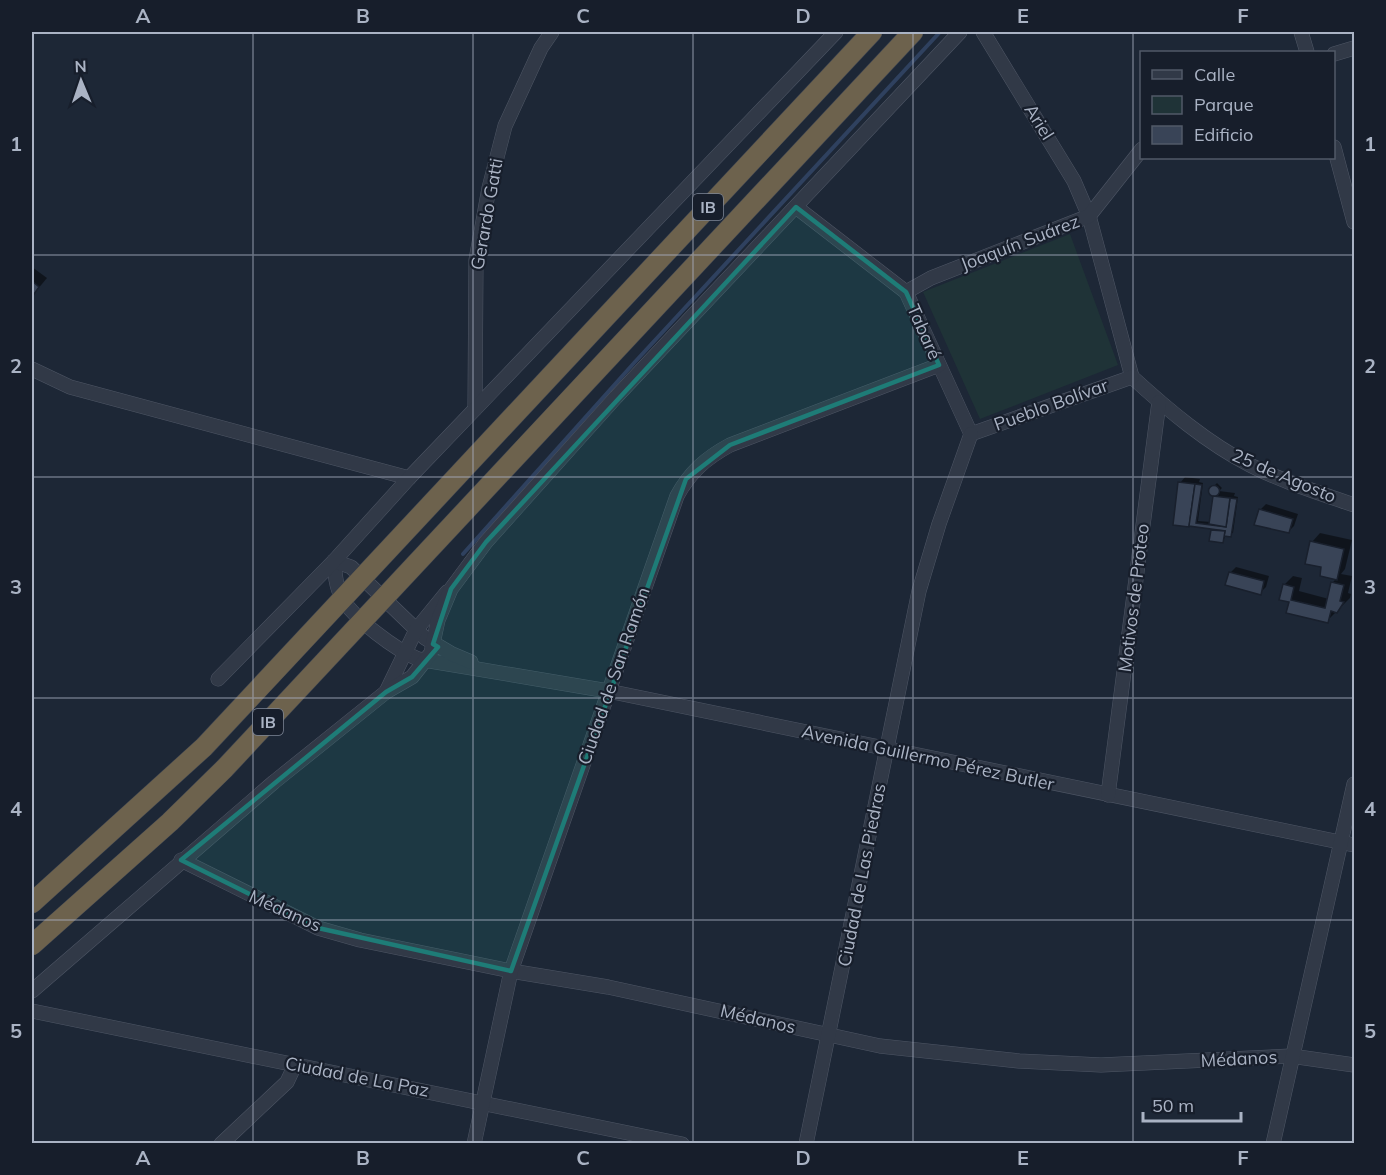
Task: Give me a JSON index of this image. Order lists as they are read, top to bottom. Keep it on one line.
{"streets":{"highway":["IB"],"street":["Ariel","Gerardo Gatti","Joaquín Suárez","Tabaré","Pueblo Bolívar","25 de Agosto","Motivos de Proteo","Ciudad de San Ramón","Avenida Guillermo Pérez Butler","Ciudad de Las Piedras","Médanos","Ciudad de La Paz"]},"crossings":[["Ariel","Joaquín Suárez"],["Ariel","Pueblo Bolívar"],["Ariel","25 de Agosto"],["Joaquín Suárez","Tabaré"],["Tabaré","Pueblo Bolívar"],["Tabaré","Ciudad de San Ramón"],["Tabaré","Ciudad de Las Piedras"],["Pueblo Bolívar","25 de Agosto"],["Pueblo Bolívar","Ciudad de Las Piedras"],["25 de Agosto","Motivos de Proteo"],["Motivos de Proteo","Avenida Guillermo Pérez Butler"],["Ciudad de San Ramón","Avenida Guillermo Pérez Butler"],["Ciudad de San Ramón","Médanos"],["Ciudad de San Ramón","Ciudad de La Paz"],["Avenida Guillermo Pérez Butler","Ciudad de Las Piedras"],["Ciudad de Las Piedras","Médanos"]],"legend":["Calle","Parque","Edificio"],"scale_bar":"50 m","north":"top","grid":{"columns":["A","B","C","D","E","F"],"rows":["1","2","3","4","5"]}}
